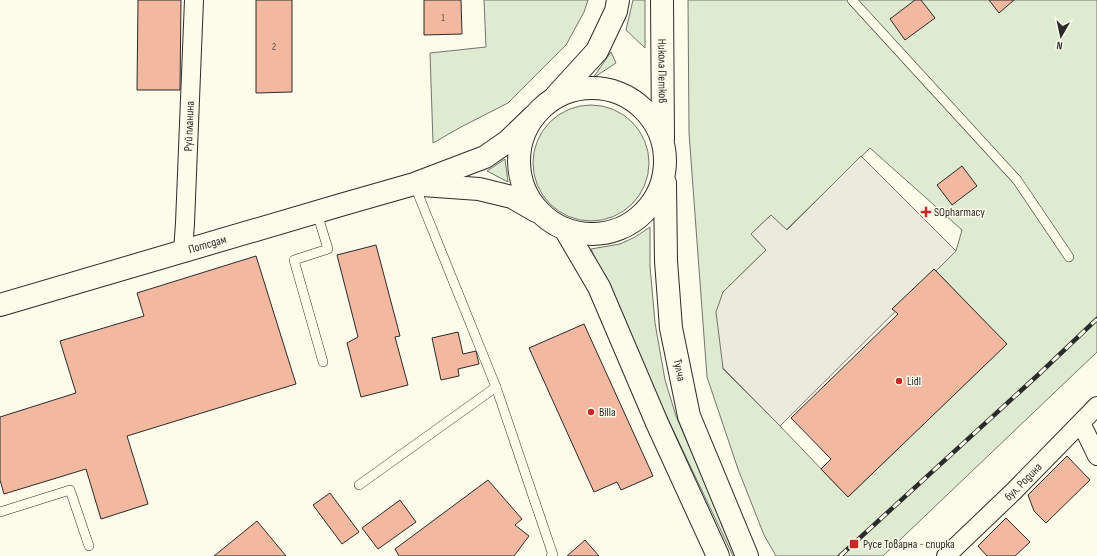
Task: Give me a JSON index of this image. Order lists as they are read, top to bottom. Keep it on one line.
{"streets":{"main road":["Никола Петков","Потсдам","Тулча"],"street":["Руй планина","бул. Родина"]},"crossings":[["Никола Петков","Тулча"],["Руй планина","Потсдам"]],"places":{"health":["SOpharmacy"],"other":["Lidl","Billa"],"transit":["Русе Товарна - спирка"]},"house_numbers":["1","2"],"north":"bottom"}
